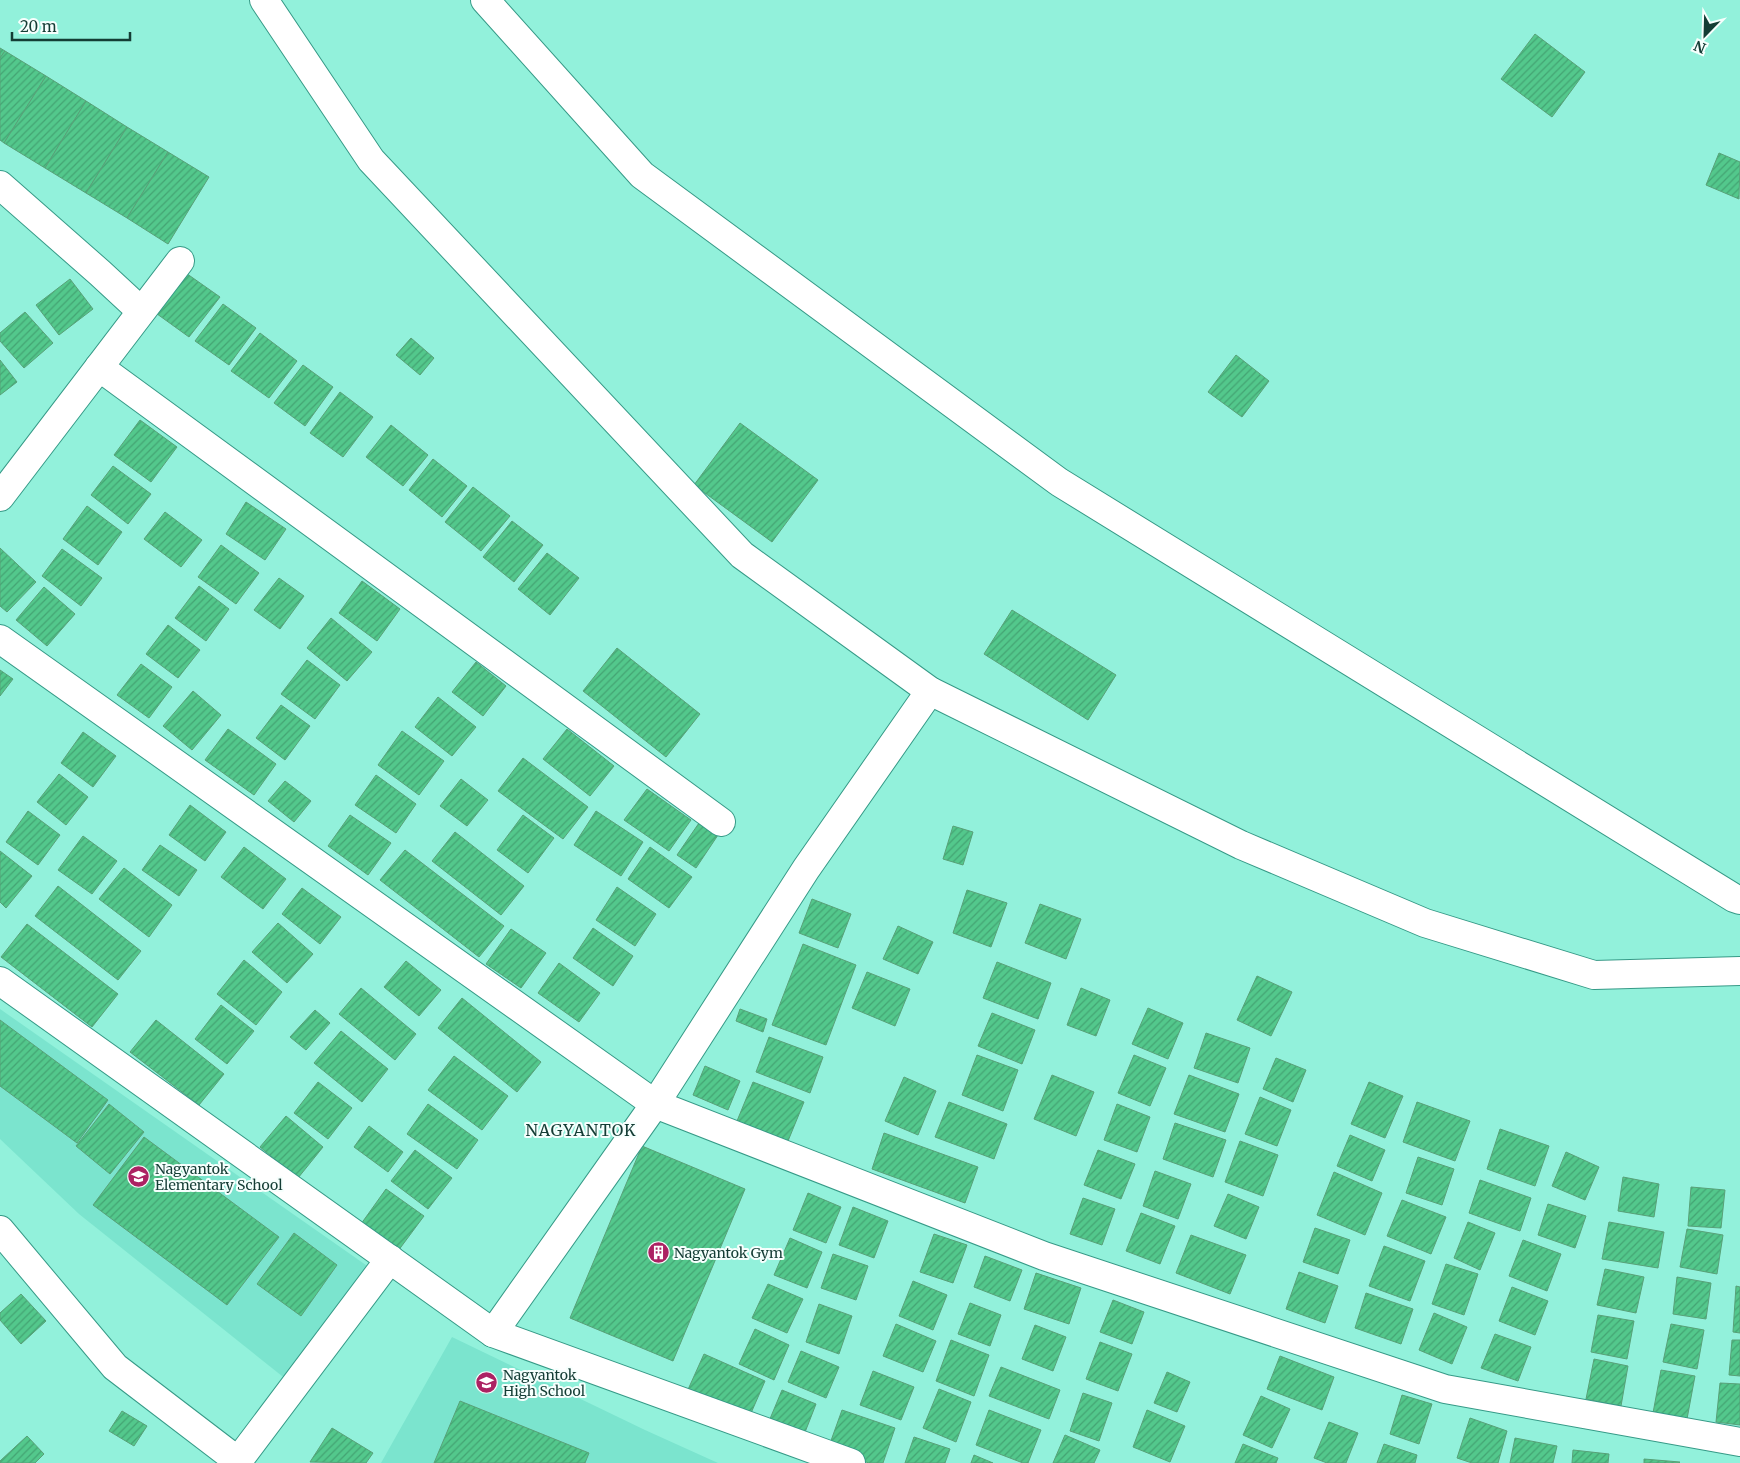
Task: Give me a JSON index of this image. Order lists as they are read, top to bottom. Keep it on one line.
{"districts":["NAGYANTOK"],"places":{"school or university":["Nagyantok Elementary School","Nagyantok High School"],"building":["Nagyantok Gym"]},"scale_bar":"20 m","north":"bottom left"}
